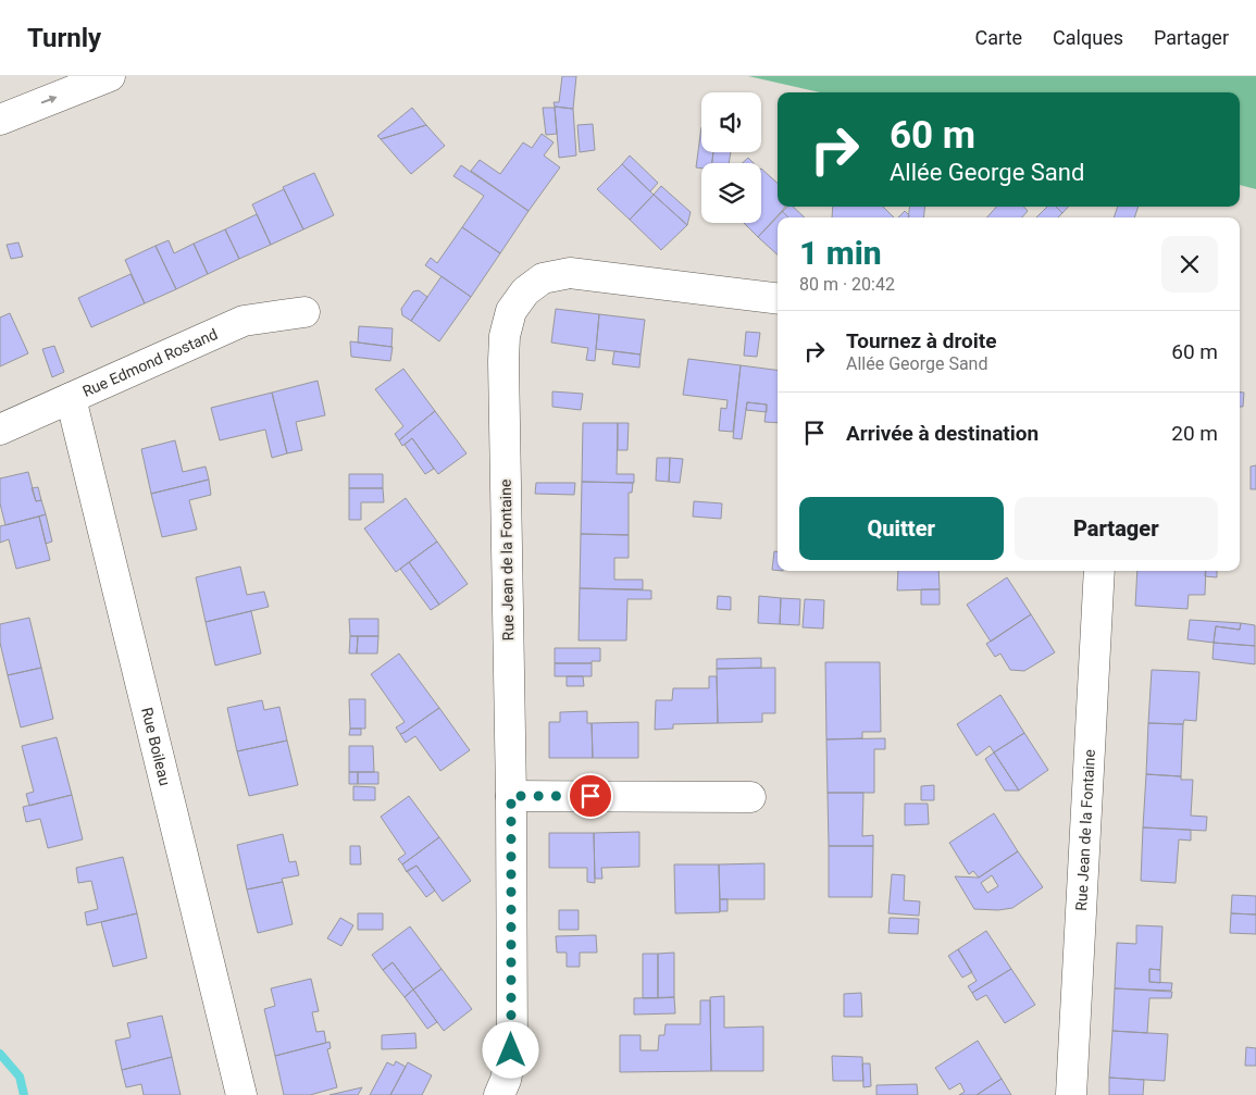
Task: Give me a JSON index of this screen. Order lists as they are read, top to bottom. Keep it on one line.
{"streets":{"main road":["Rue Edmond Rostand","Rue Jean de la Fontaine","Rue Boileau"]},"crossings":[["Rue Edmond Rostand","Rue Boileau"]],"page":{"header":"Turnly","nav":["Carte","Calques","Partager"],"turn":["60 m","Allée George Sand"],"heading":["1 min","80 m · 20:42"],"list":[{"name":"Tournez à droite","note":"Allée George Sand","value":"60 m"},{"name":"Arrivée à destination","value":"20 m"}],"buttons":["Quitter","Partager"]}}
